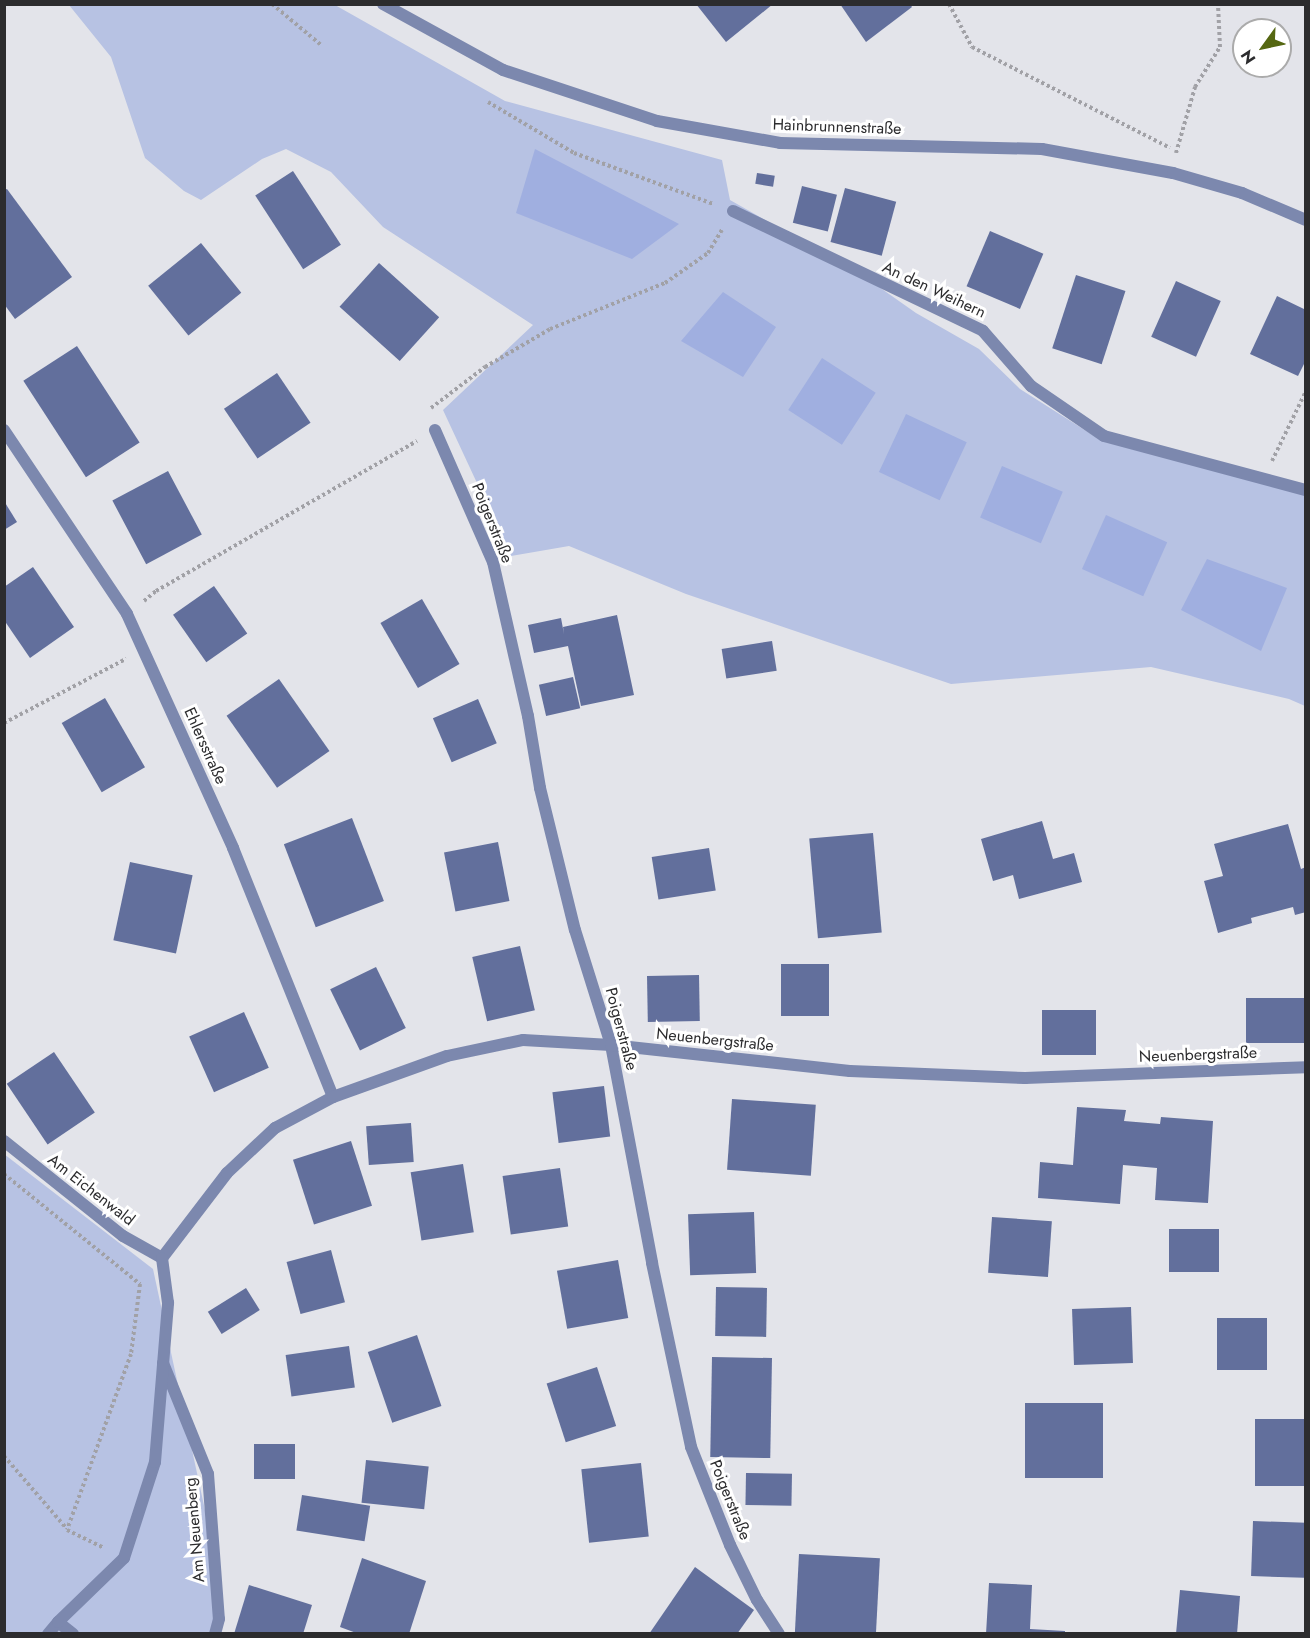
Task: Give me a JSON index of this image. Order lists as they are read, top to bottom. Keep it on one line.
{"streets":{"street":["Hainbrunnenstraße","An den Weihern","Poigerstraße","Ehlersstraße","Neuenbergstraße","Am Eichenwald","Am Neuenberg"]},"crossings":[["Poigerstraße","Neuenbergstraße"],["Ehlersstraße","Neuenbergstraße"],["Neuenbergstraße","Am Eichenwald"],["Neuenbergstraße","Am Neuenberg"],["Am Eichenwald","Am Neuenberg"]],"north":"bottom left"}
